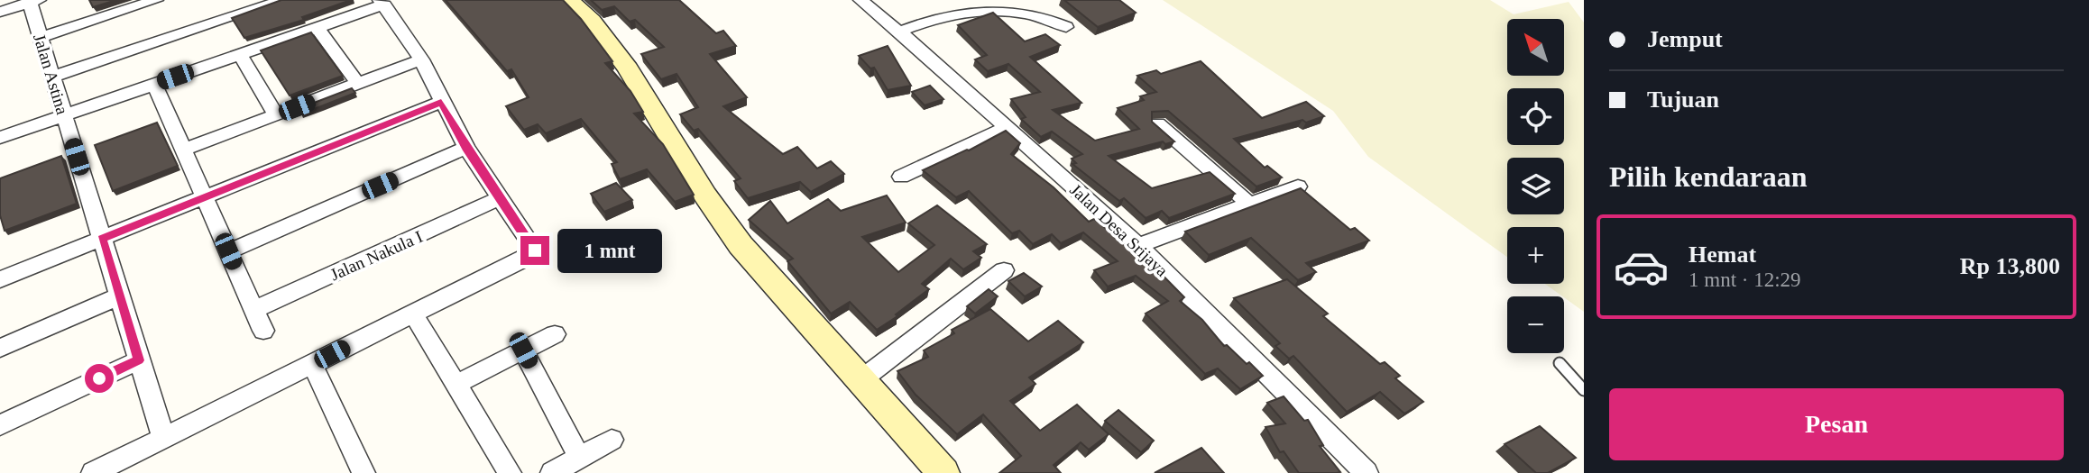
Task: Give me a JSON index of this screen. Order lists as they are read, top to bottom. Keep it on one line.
{"streets":{"street":["Jalan Astina","Jalan Desa Srijaya","Jalan Nakula I"]},"north":"top left","page":{"banner":["Jemput","Tujuan"],"map_buttons":["+","−"],"heading":"Pilih kendaraan","list":[{"name":"Hemat","note":"1 mnt · 12:29","value":"Rp 13,800"}],"bubble":"1 mnt","buttons":"Pesan"}}
